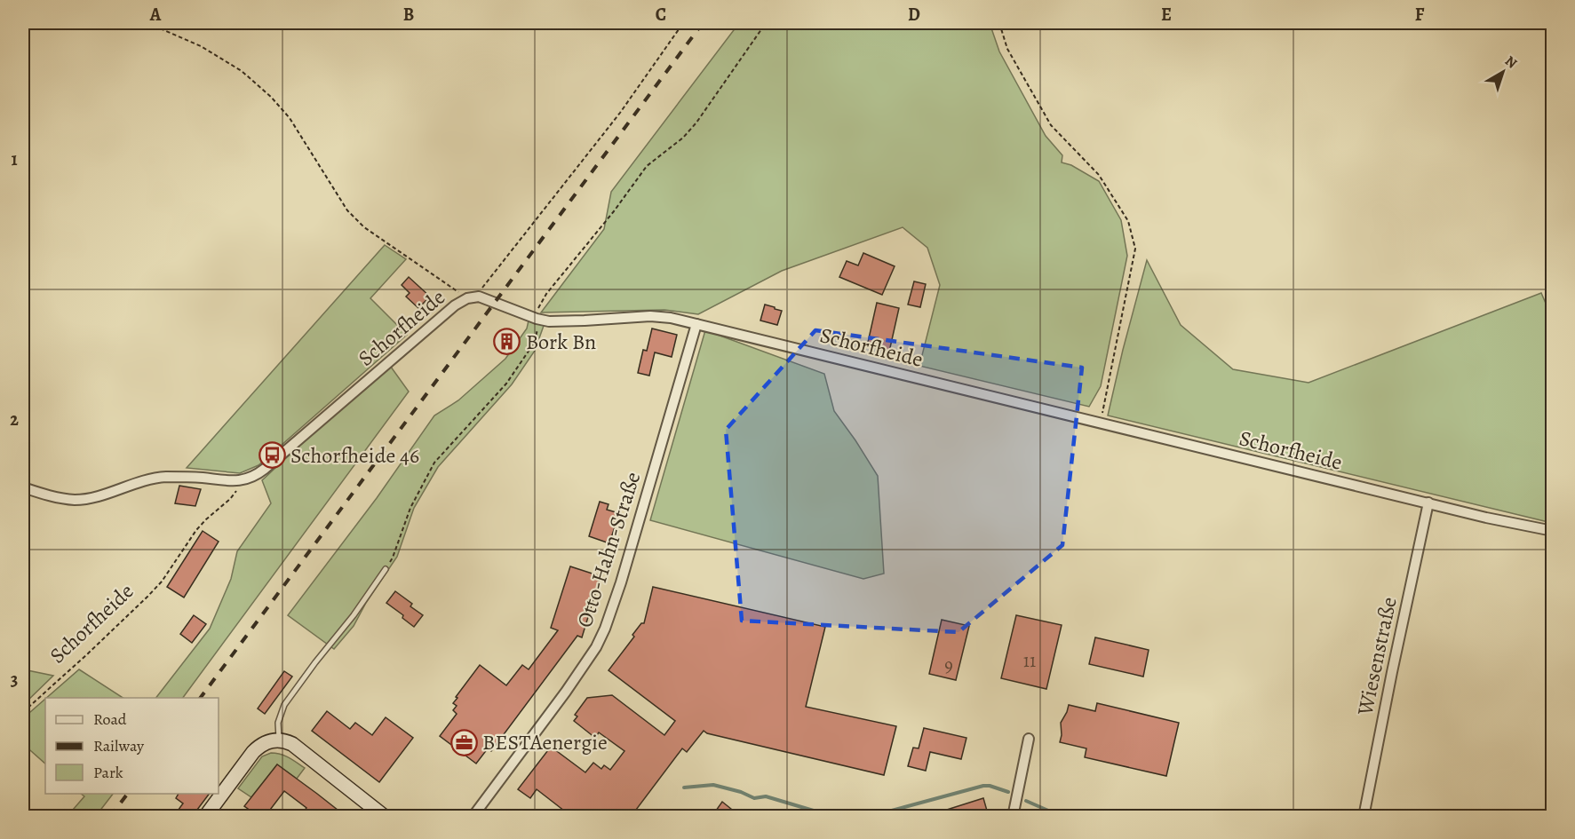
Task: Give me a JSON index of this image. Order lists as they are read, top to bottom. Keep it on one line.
{"streets":{"street":["Schorfheide","Otto-Hahn-Straße","Wiesenstraße"]},"crossings":[["Schorfheide","Otto-Hahn-Straße"],["Schorfheide","Wiesenstraße"]],"places":{"building":["Bork Bn"],"bus stop":["Schorfheide 46"],"office":["BESTAenergie"]},"house_numbers":["11","9"],"legend":["Road","Railway","Park"],"north":"top right","grid":{"columns":["A","B","C","D","E","F"],"rows":["1","2","3"]}}
